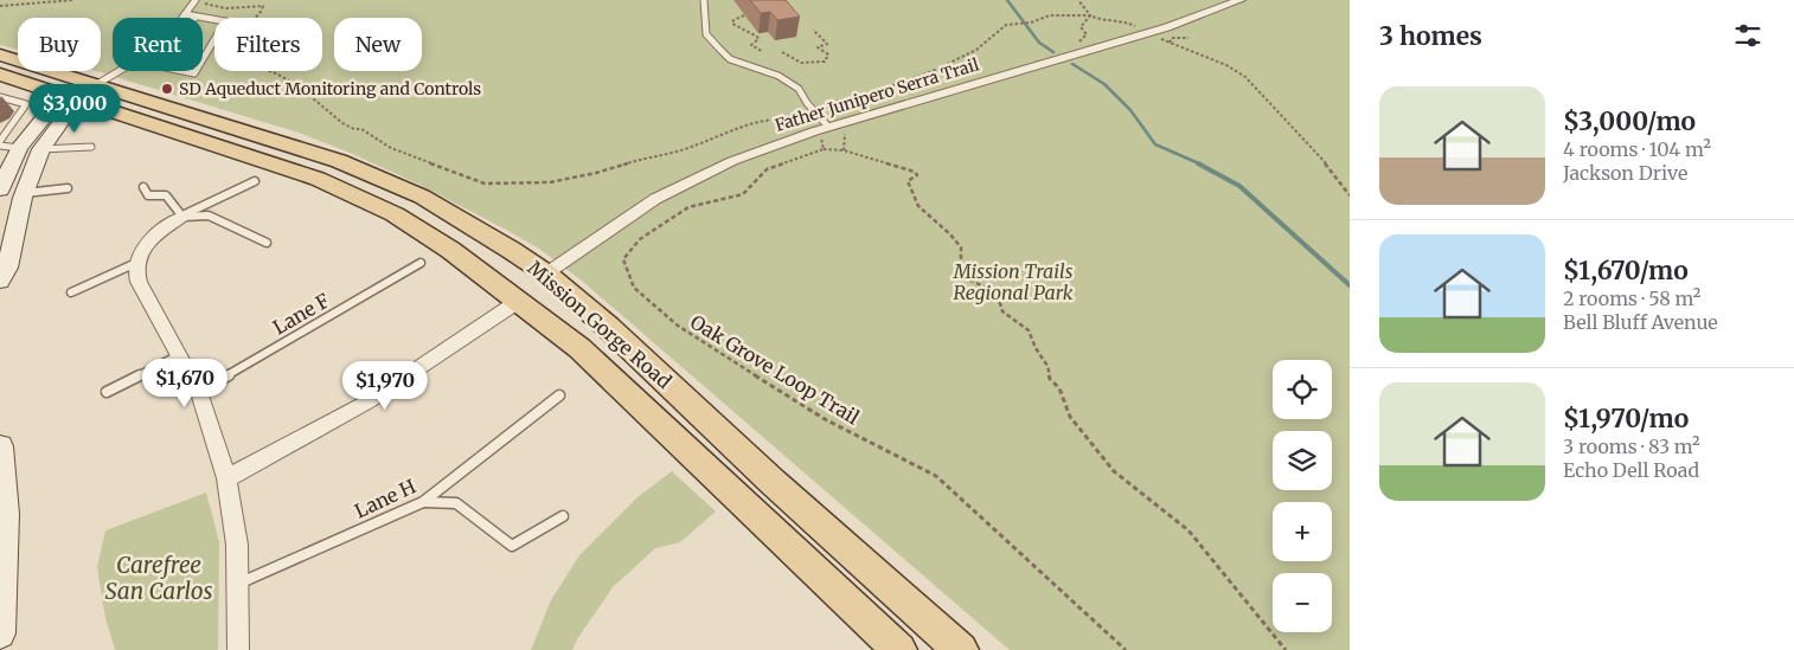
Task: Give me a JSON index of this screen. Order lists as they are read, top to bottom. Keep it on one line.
{"streets":{"main road":["Mission Gorge Road"],"street":["Father Junipero Serra Trail"],"lane":["Lane F","Lane H"],"path":["Oak Grove Loop Trail"]},"crossings":[["Father Junipero Serra Trail","Mission Gorge Road"]],"parks":["Mission Trails Regional Park","Carefree San Carlos"],"places":["SD Aqueduct Monitoring and Controls"],"page":{"heading":"3 homes","chip":["Buy","Rent","Filters","New"],"list":[{"name":"$3,000/mo","note":"4 rooms · 104 m² · Jackson Drive"},{"name":"$1,670/mo","note":"2 rooms · 58 m² · Bell Bluff Avenue"},{"name":"$1,970/mo","note":"3 rooms · 83 m² · Echo Dell Road"}],"price":["$3,000","$1,670","$1,970"],"map_buttons":["+","−"]}}
